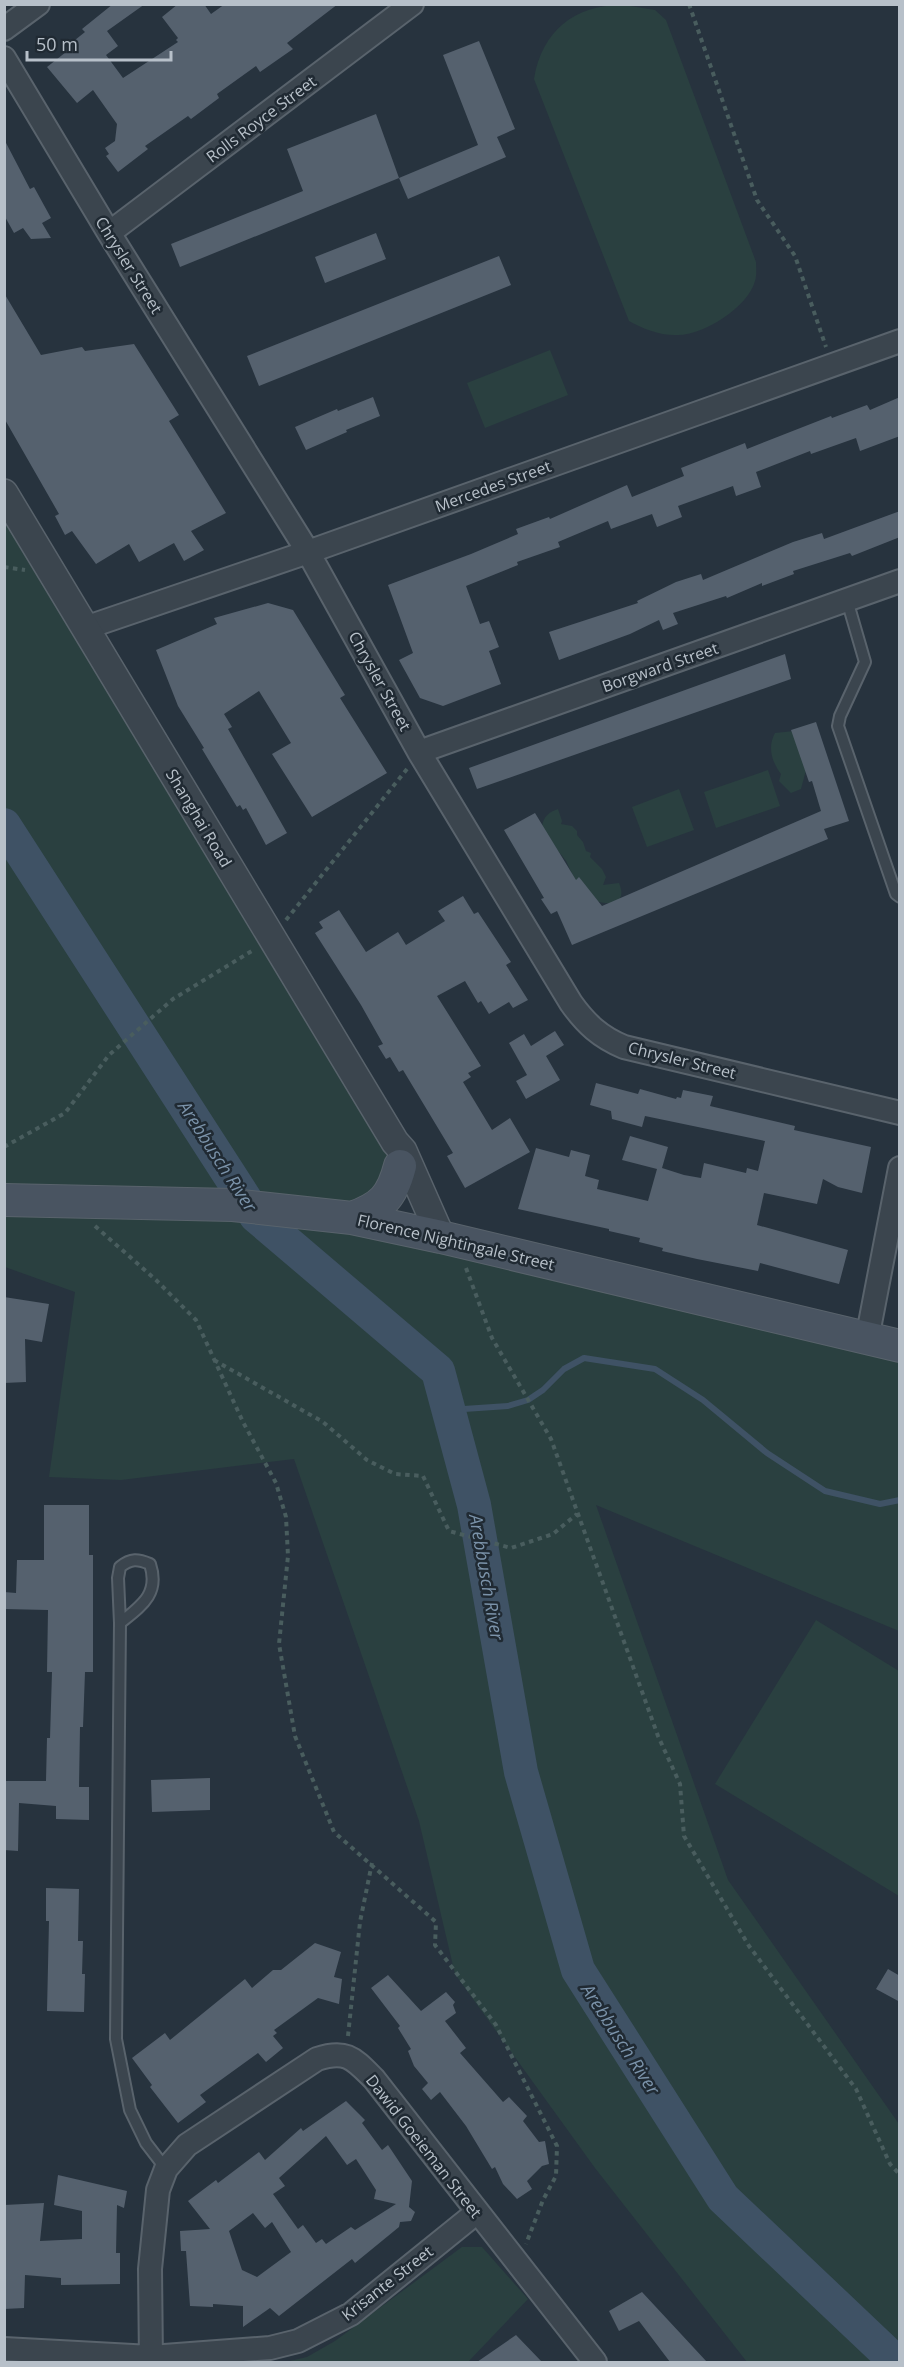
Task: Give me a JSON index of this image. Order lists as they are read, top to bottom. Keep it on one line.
{"streets":{"main road":["Florence Nightingale Street"],"street":["Rolls Royce Street","Chrysler Street","Mercedes Street","Borgward Street","Shanghai Road","Dawid Goeieman Street","Krisante Street"]},"crossings":[["Rolls Royce Street","Chrysler Street"],["Chrysler Street","Mercedes Street"],["Chrysler Street","Borgward Street"],["Mercedes Street","Shanghai Road"],["Shanghai Road","Florence Nightingale Street"],["Dawid Goeieman Street","Krisante Street"]],"water":["Arebbusch River"],"scale_bar":"50 m"}
